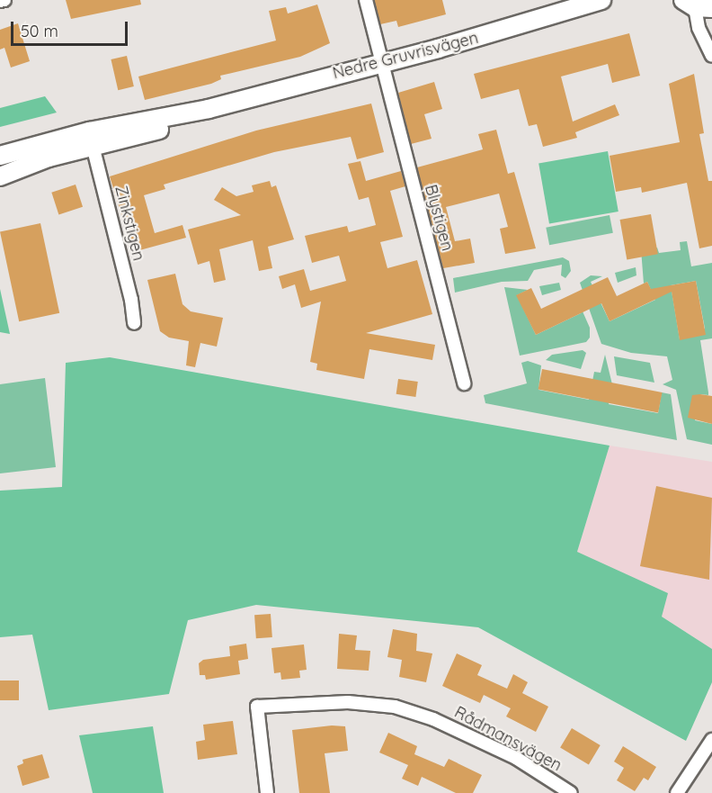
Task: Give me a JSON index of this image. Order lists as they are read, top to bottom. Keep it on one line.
{"streets":{"street":["Nedre Gruvrisvägen","Blystigen","Zinkstigen","Rådmansvägen"]},"crossings":[["Nedre Gruvrisvägen","Blystigen"],["Nedre Gruvrisvägen","Zinkstigen"]],"scale_bar":"50 m"}
